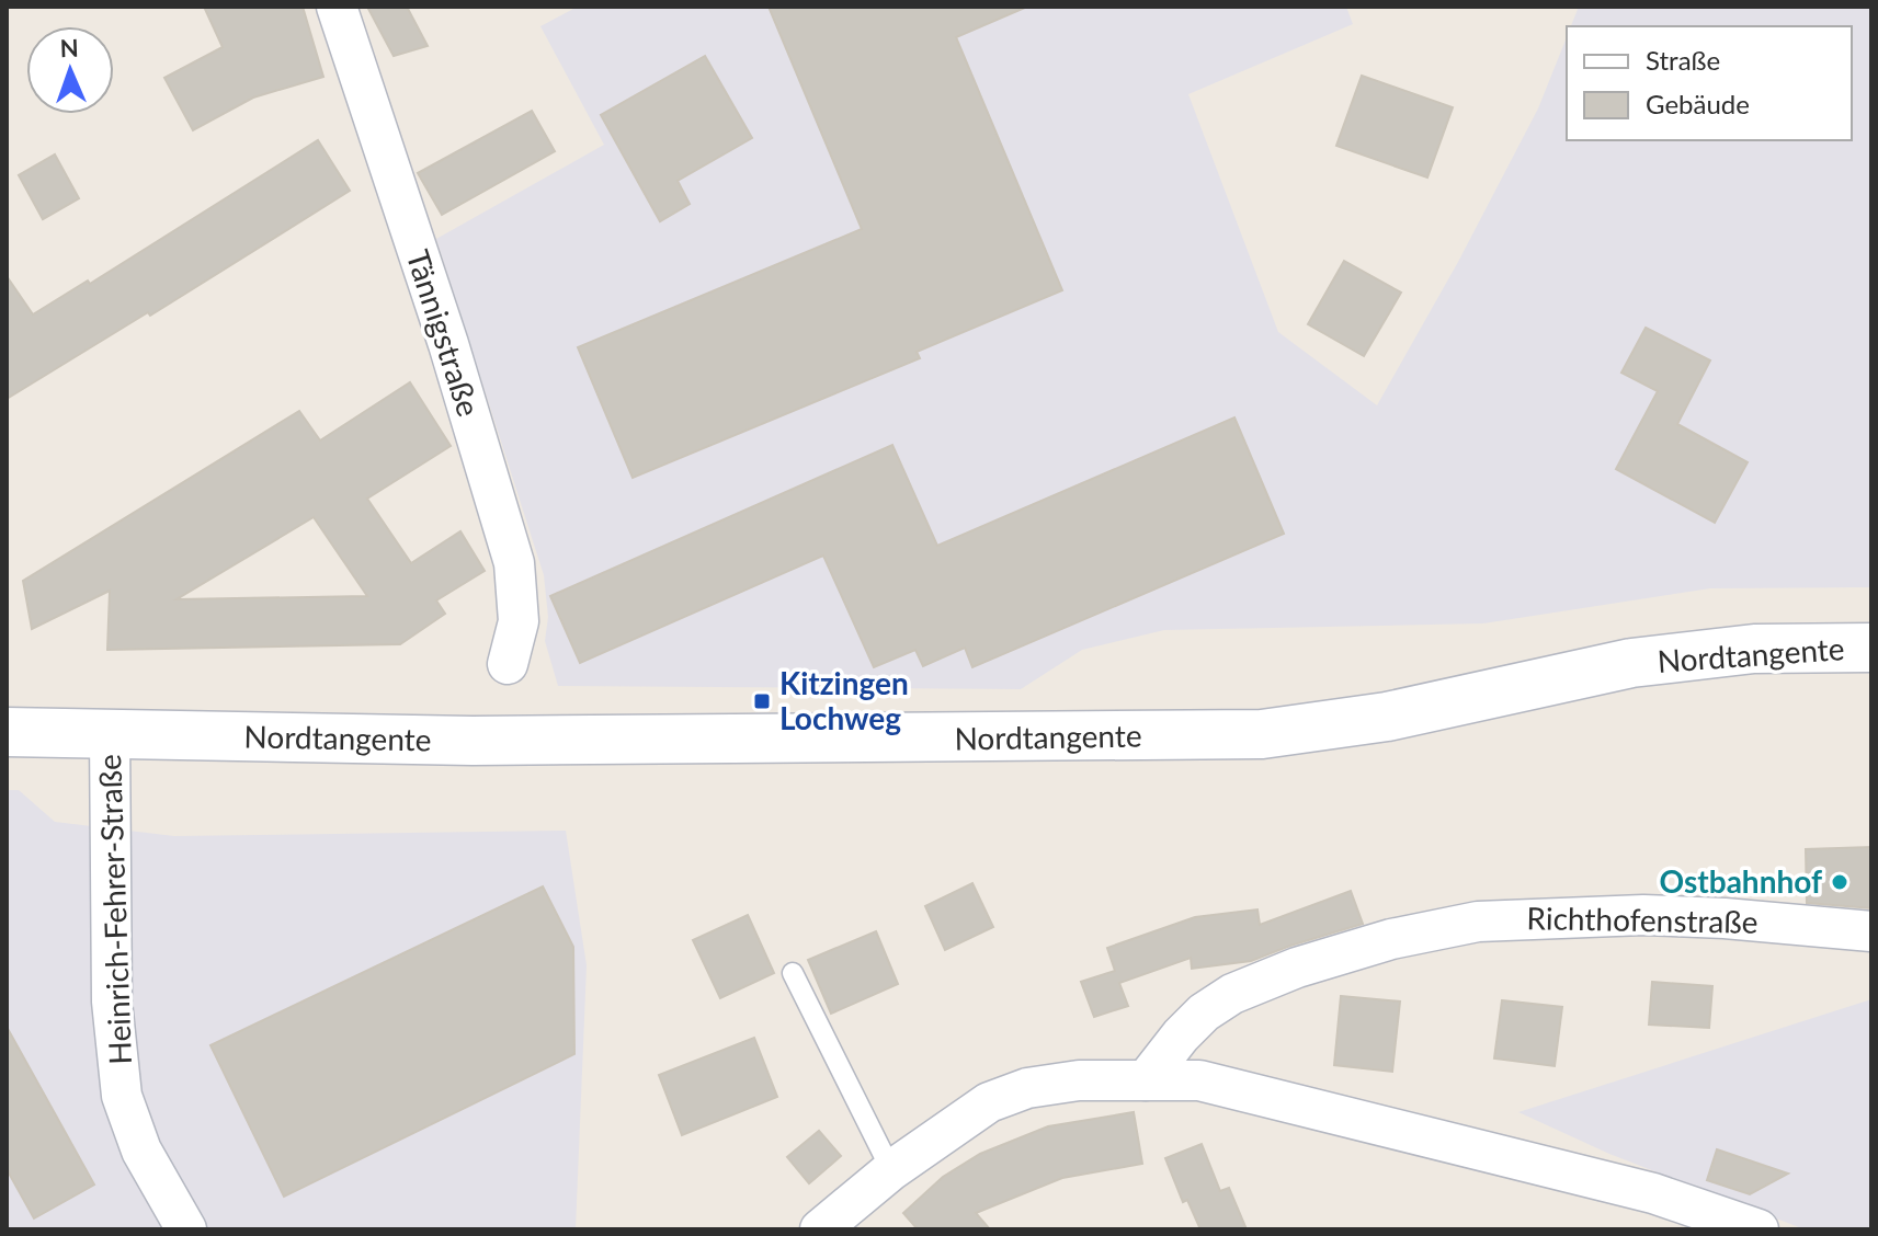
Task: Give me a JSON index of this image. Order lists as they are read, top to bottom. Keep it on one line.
{"streets":{"main road":["Nordtangente"],"street":["Tännigstraße","Heinrich-Fehrer-Straße","Richthofenstraße"]},"crossings":[["Nordtangente","Heinrich-Fehrer-Straße"]],"places":{"transit":["Kitzingen Lochweg"],"other":["Ostbahnhof"]},"legend":["Straße","Gebäude"],"north":"top"}
